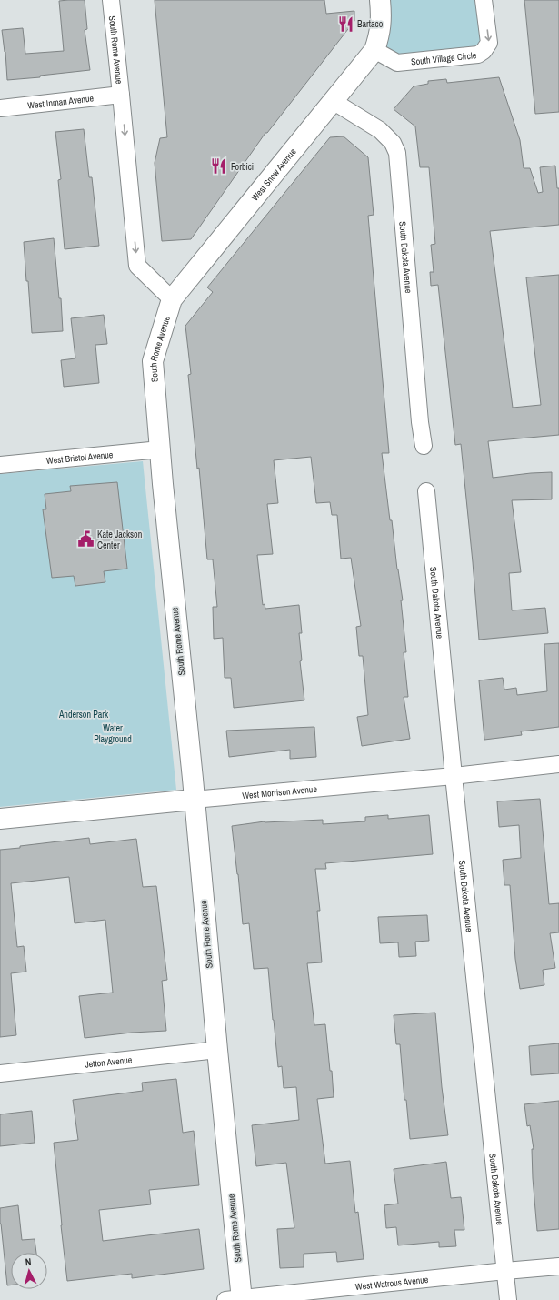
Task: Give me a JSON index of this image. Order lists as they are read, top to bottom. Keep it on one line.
{"streets":{"street":["South Rome Avenue","South Village Circle","West Inman Avenue","West Snow Avenue","South Dakota Avenue","West Bristol Avenue","West Morrison Avenue","Jetton Avenue","West Watrous Avenue"]},"crossings":[["South Rome Avenue","West Inman Avenue"],["South Rome Avenue","West Snow Avenue"],["South Rome Avenue","West Bristol Avenue"],["South Rome Avenue","West Morrison Avenue"],["South Rome Avenue","Jetton Avenue"],["South Rome Avenue","West Watrous Avenue"],["South Village Circle","West Snow Avenue"],["West Snow Avenue","South Dakota Avenue"],["South Dakota Avenue","West Morrison Avenue"],["South Dakota Avenue","West Watrous Avenue"]],"parks":["Anderson Park","Water Playground"],"places":{"restaurant":["Bartaco","Forbici"],"public building":["Kate Jackson Center"]},"north":"top"}
